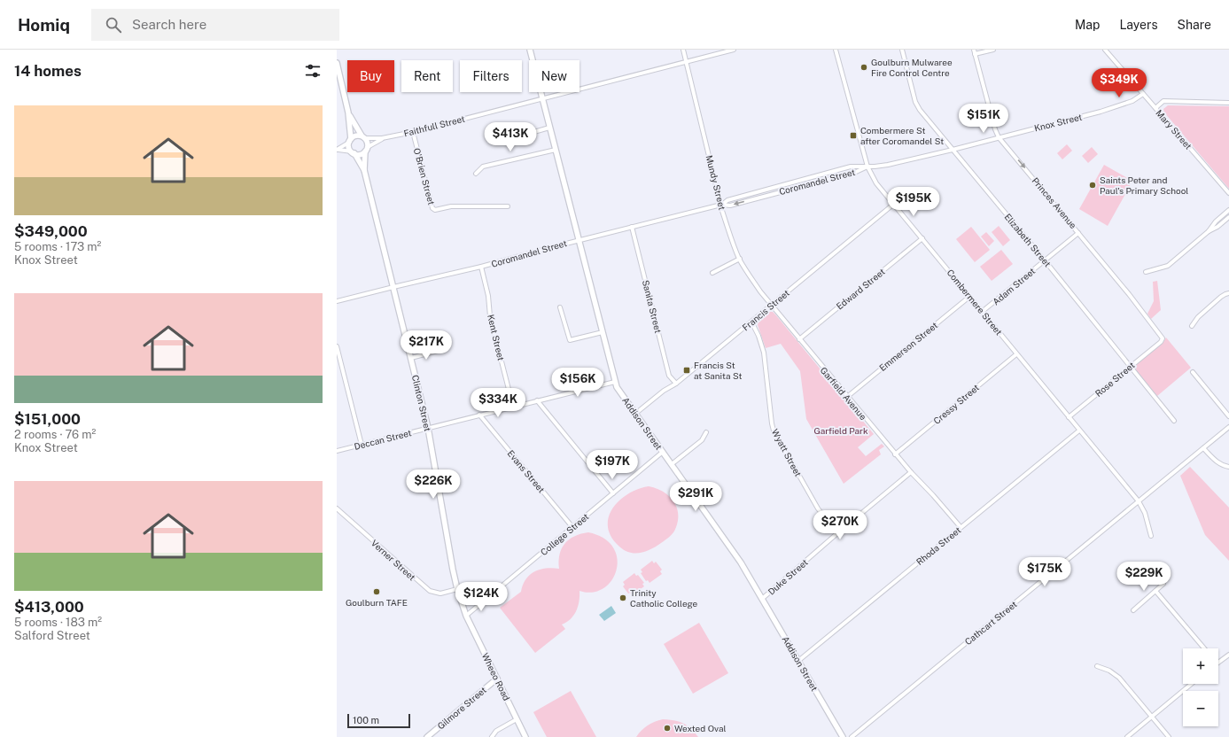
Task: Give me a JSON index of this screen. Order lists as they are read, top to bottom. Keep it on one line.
{"streets":{"street":["Knox Street","Faithfull Street","Mary Street","O'Brien Street","Coromandel Street","Mundy Street","Princes Avenue","Elizabeth Street","Adam Street","Edward Street","Combermere Street","Sanita Street","Francis Street","Kent Street","Emmerson Street","Rose Street","Garfield Avenue","Clinton Street","Cressy Street","Addison Street","Deccan Street","Wyatt Street","Evans Street","College Street","Rhoda Street","Verner Street","Duke Street","Cathcart Street","Wheeo Road","Gilmore Street"]},"crossings":[["Knox Street","Mary Street"],["Knox Street","Coromandel Street"],["Knox Street","Princes Avenue"],["Knox Street","Elizabeth Street"],["Knox Street","Combermere Street"],["Faithfull Street","O'Brien Street"],["Faithfull Street","Mundy Street"],["Faithfull Street","Clinton Street"],["Faithfull Street","Addison Street"],["Coromandel Street","Mundy Street"],["Coromandel Street","Combermere Street"],["Coromandel Street","Sanita Street"],["Coromandel Street","Kent Street"],["Coromandel Street","Clinton Street"],["Coromandel Street","Addison Street"],["Mundy Street","Francis Street"],["Mundy Street","Garfield Avenue"],["Princes Avenue","Adam Street"],["Princes Avenue","Rose Street"],["Elizabeth Street","Adam Street"],["Elizabeth Street","Rose Street"],["Adam Street","Combermere Street"],["Edward Street","Combermere Street"],["Edward Street","Garfield Avenue"],["Combermere Street","Francis Street"],["Combermere Street","Emmerson Street"],["Combermere Street","Rose Street"],["Combermere Street","Cressy Street"],["Combermere Street","Rhoda Street"],["Combermere Street","Cathcart Street"],["Sanita Street","Francis Street"],["Francis Street","Garfield Avenue"],["Francis Street","Addison Street"],["Francis Street","Wyatt Street"],["Kent Street","Deccan Street"],["Emmerson Street","Garfield Avenue"],["Garfield Avenue","Cressy Street"],["Garfield Avenue","Rhoda Street"],["Garfield Avenue","Duke Street"],["Clinton Street","Deccan Street"],["Clinton Street","College Street"],["Clinton Street","Verner Street"],["Clinton Street","Wheeo Road"],["Addison Street","Deccan Street"],["Addison Street","College Street"],["Addison Street","Rhoda Street"],["Addison Street","Duke Street"],["Deccan Street","Evans Street"],["Wyatt Street","Duke Street"],["Evans Street","College Street"],["College Street","Wheeo Road"],["Wheeo Road","Gilmore Street"]],"parks":["Garfield Park"],"places":{"other":["Goulburn Mulwaree Fire Control Centre","Saints Peter and Paul's Primary School","Goulburn TAFE","Trinity Catholic College","Wexted Oval"],"transit":["Combermere St after Coromandel St","Francis St at Sanita St"]},"scale_bar":"100 m","page":{"header":"Homiq","search":"Search here","nav":["Map","Layers","Share"],"heading":"14 homes","chip":["Buy","Rent","Filters","New"],"price":["$349K","$151K","$413K","$195K","$217K","$156K","$334K","$197K","$226K","$291K","$270K","$175K","$229K","$124K"],"list":[{"name":"$349,000","note":"5 rooms · 173 m² · Knox Street"},{"name":"$151,000","note":"2 rooms · 76 m² · Knox Street"},{"name":"$413,000","note":"5 rooms · 183 m² · Salford Street"}],"map_buttons":["+","−"],"scale":"100 m"}}
